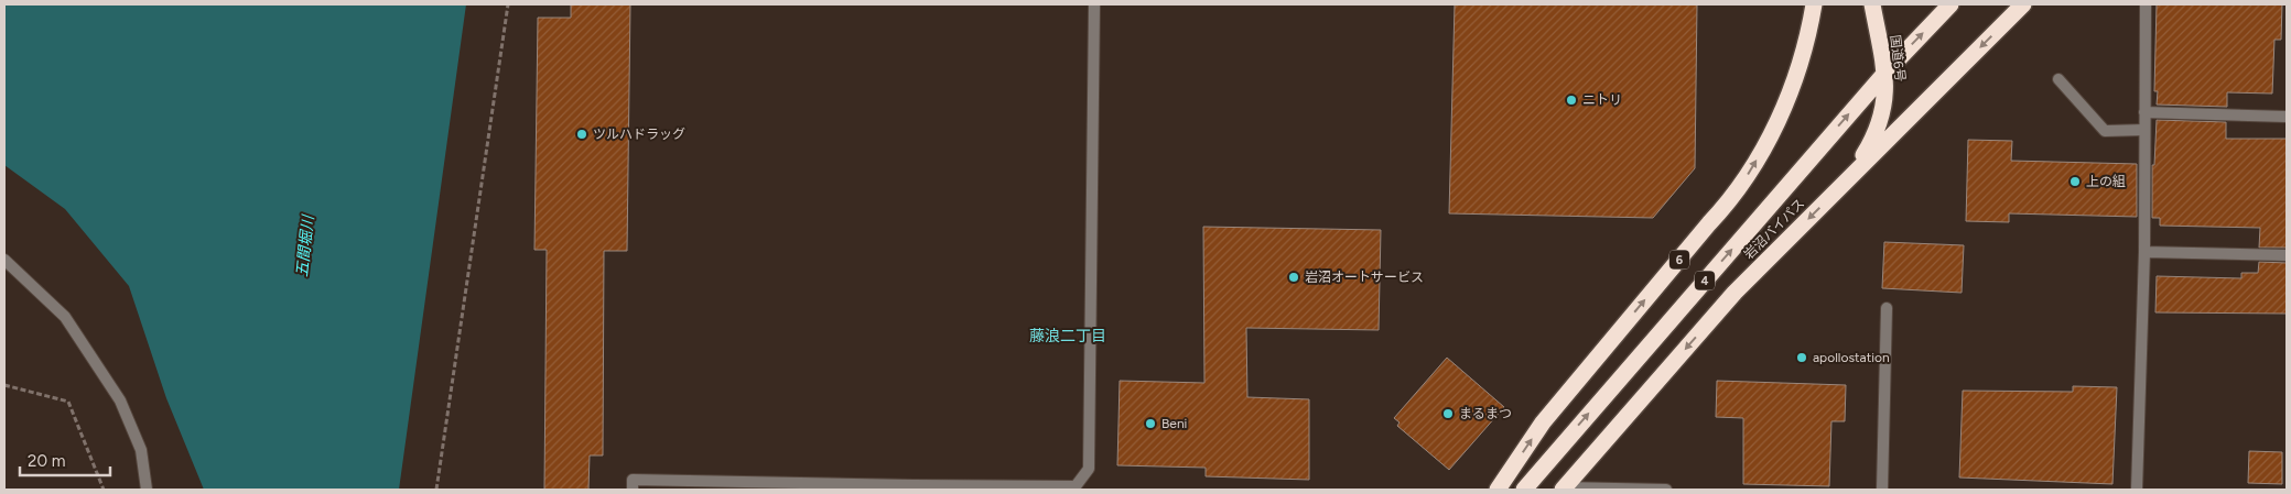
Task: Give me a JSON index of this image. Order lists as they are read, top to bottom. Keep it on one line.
{"streets":{"highway":["国道6号","岩沼バイパス","6","4"]},"crossings":[["国道6号","岩沼バイパス"]],"districts":["藤浪二丁目"],"water":["五間堀川"],"places":["ニトリ","ツルハドラッグ","上の組","岩沼オートサービス","apollostation","まるまつ","Beni"],"scale_bar":"20 m"}
